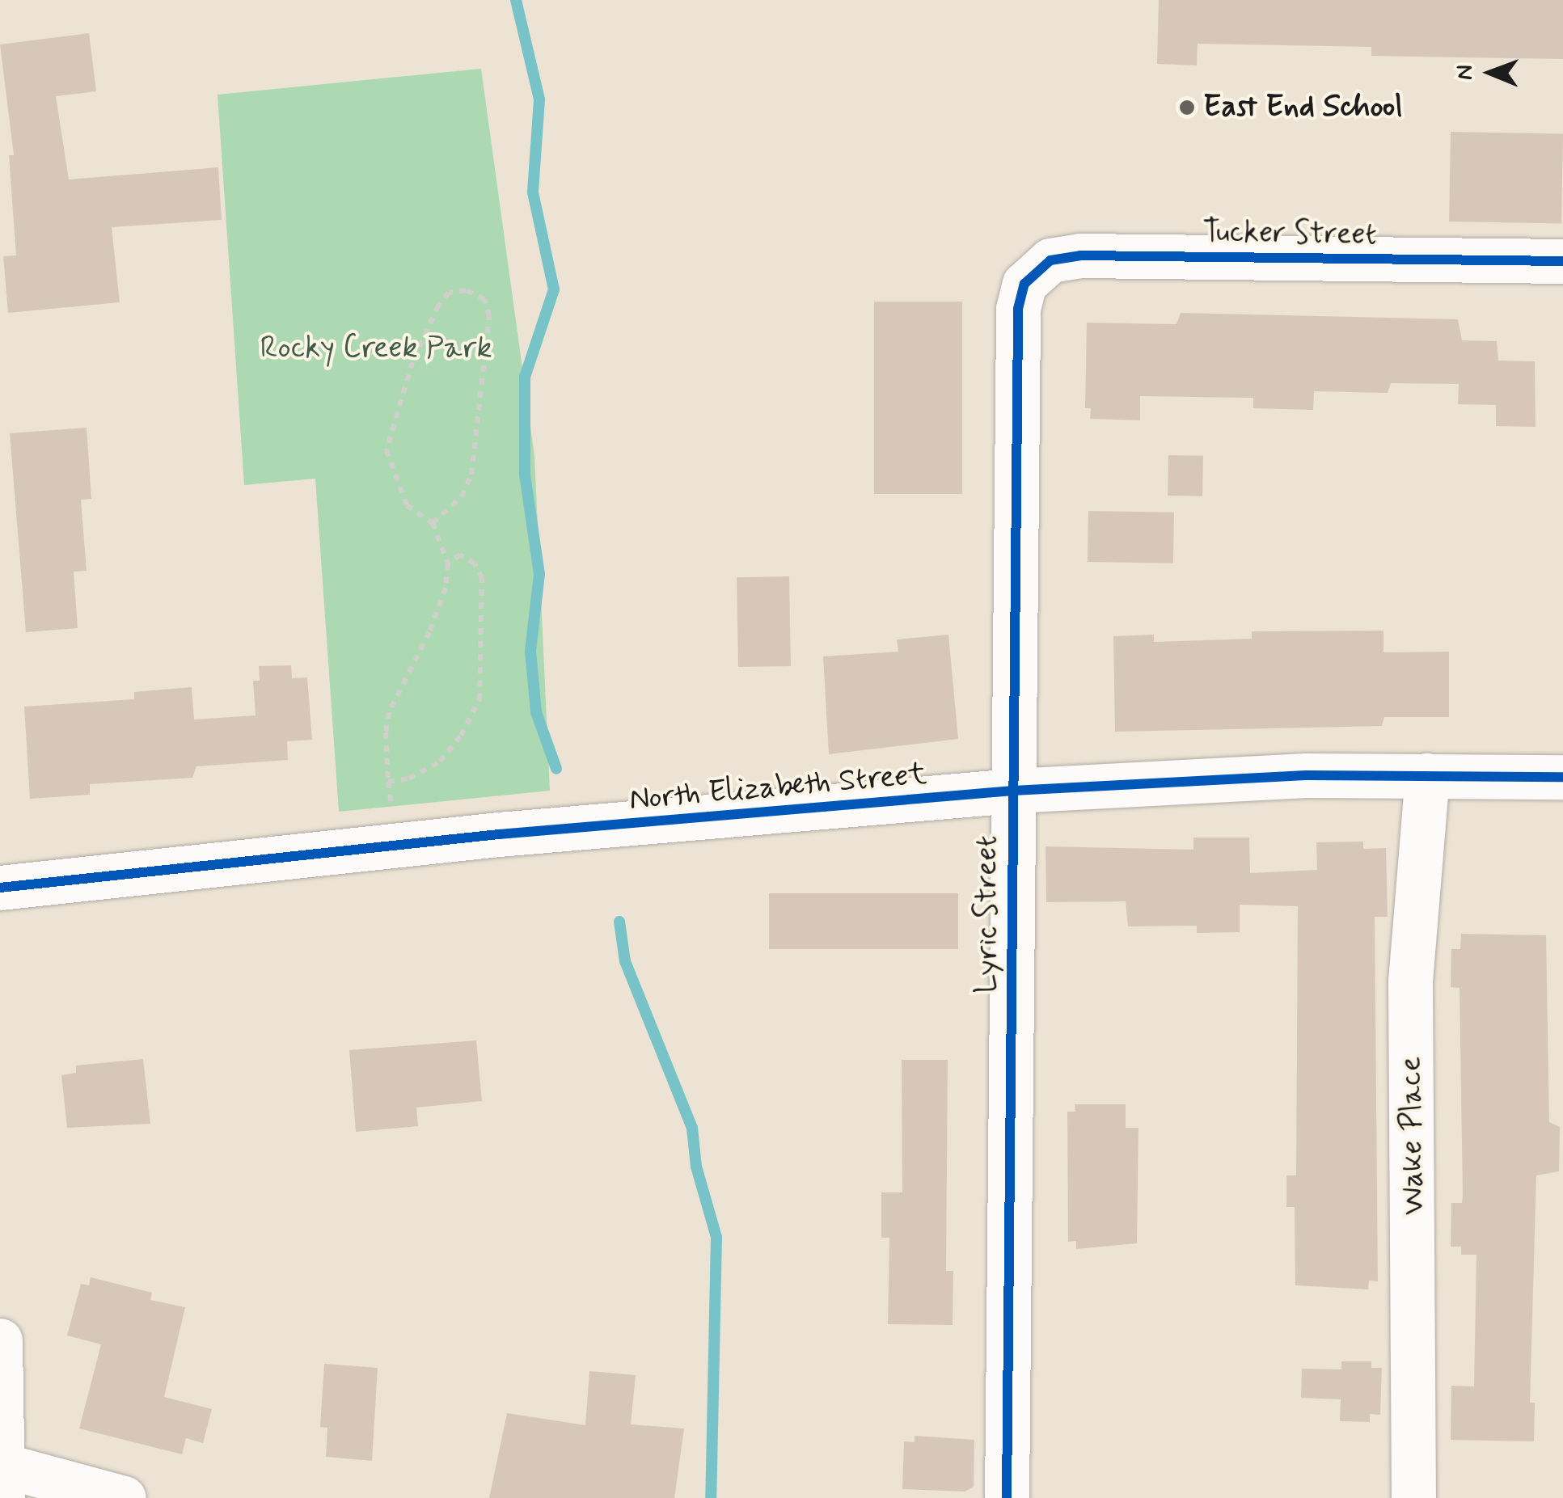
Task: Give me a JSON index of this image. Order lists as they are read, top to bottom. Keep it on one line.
{"streets":{"street":["Tucker Street","North Elizabeth Street","Lyric Street","Wake Place"]},"crossings":[["Tucker Street","Lyric Street"],["North Elizabeth Street","Lyric Street"],["North Elizabeth Street","Wake Place"]],"parks":["Rocky Creek Park"],"places":["East End School"],"north":"left"}
